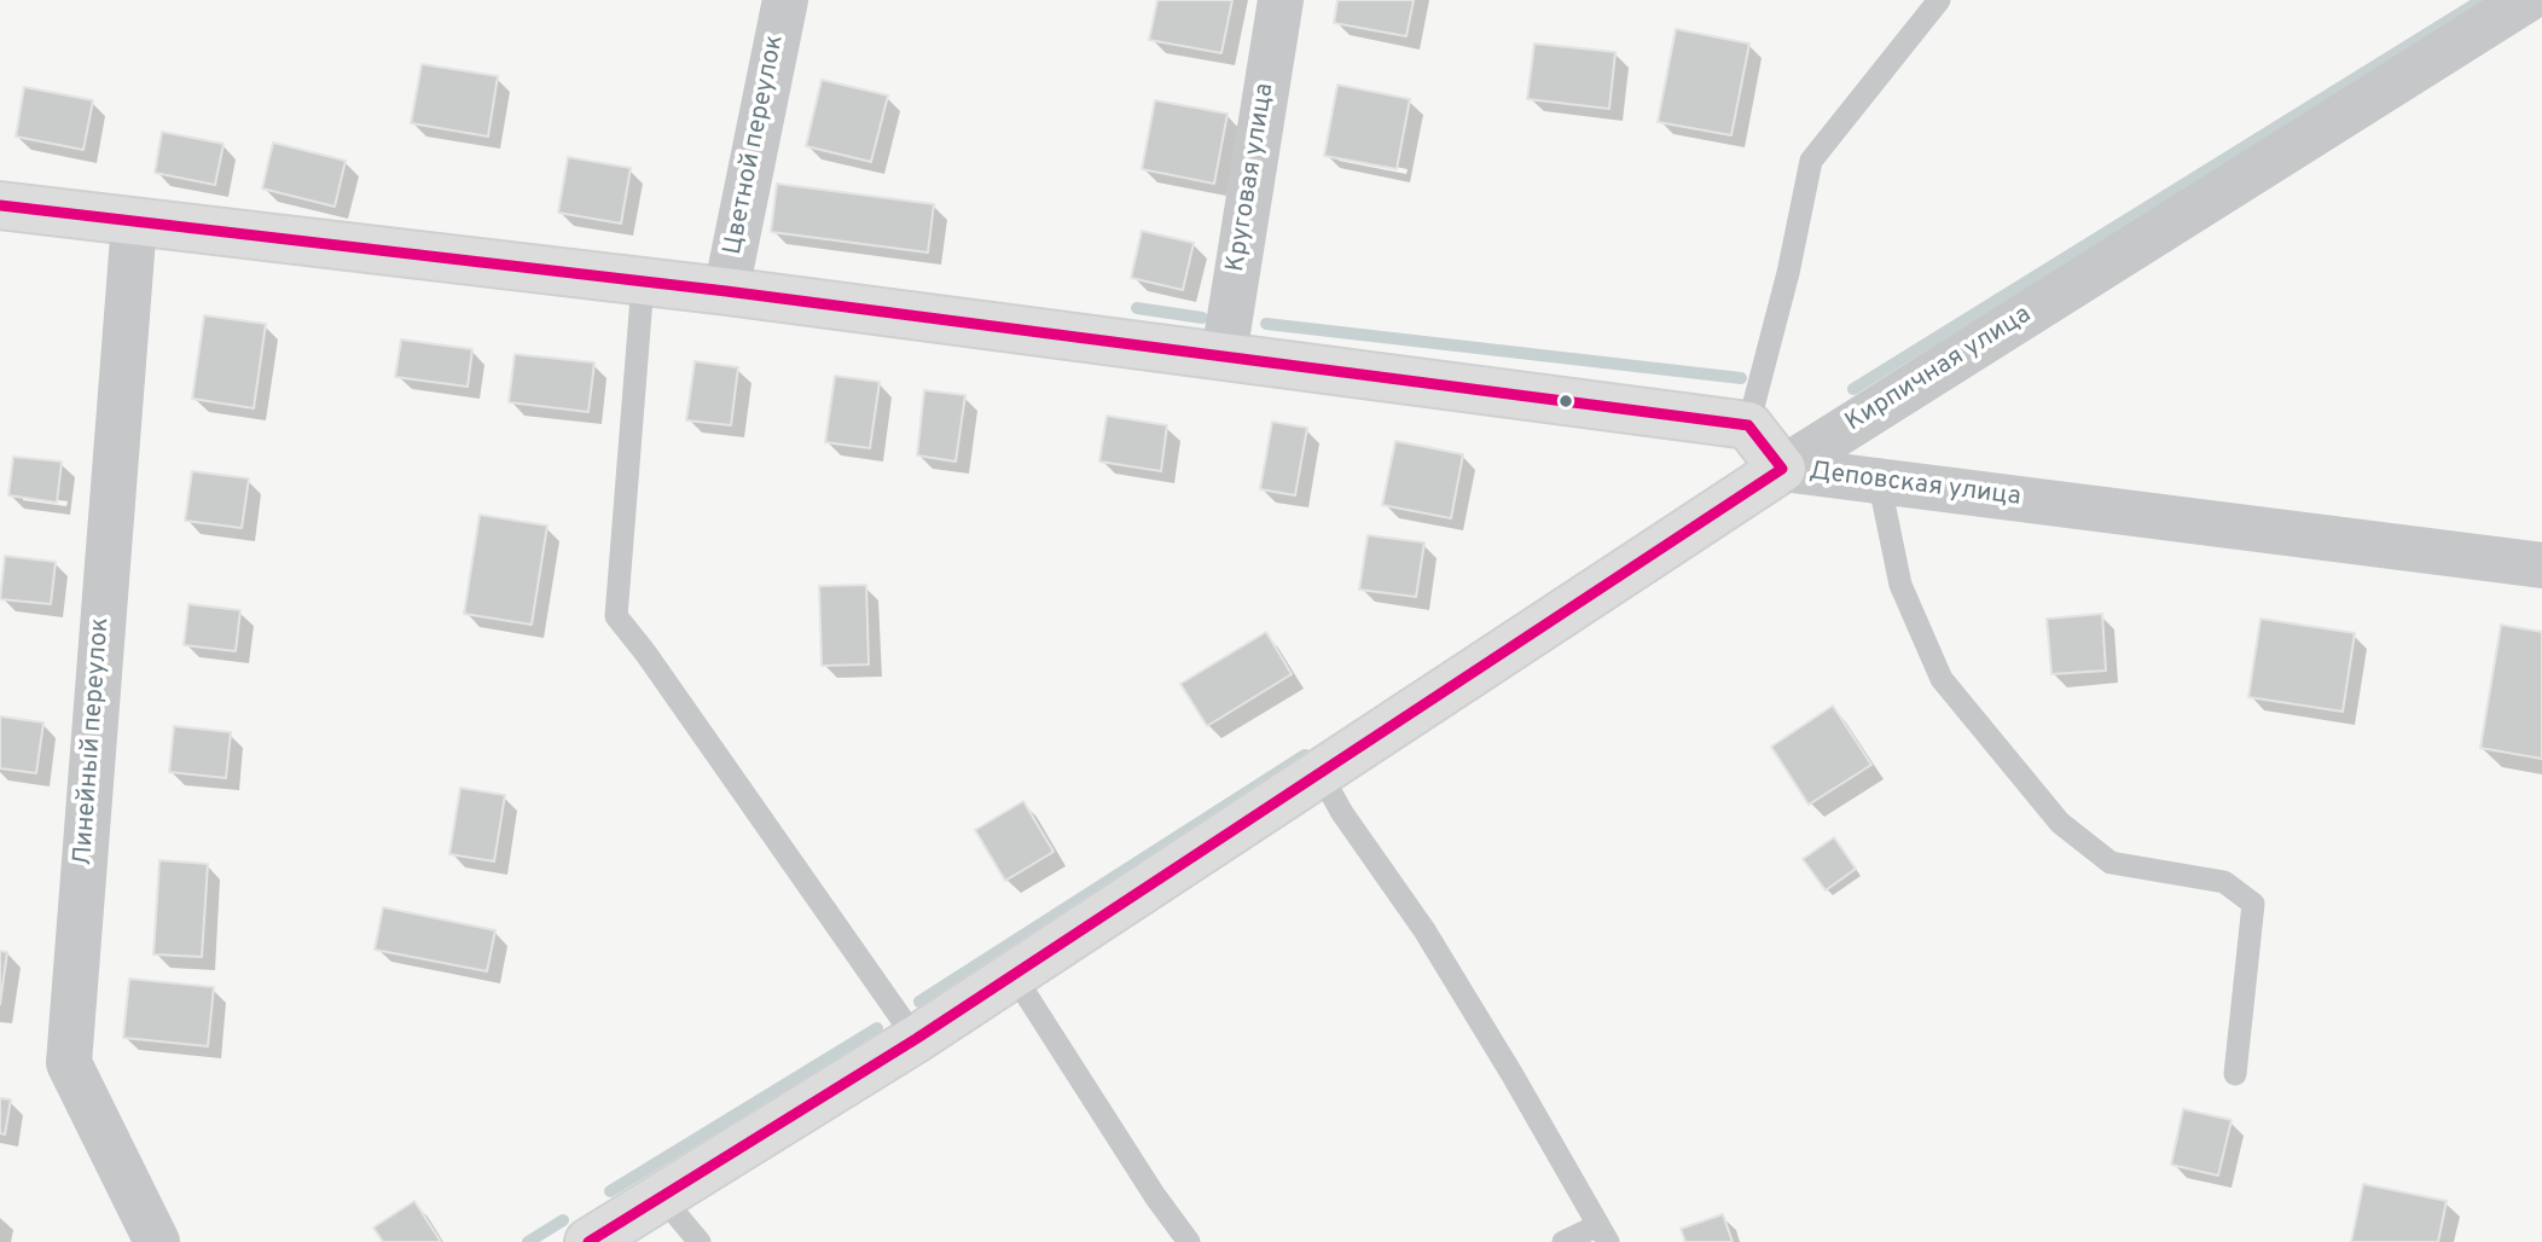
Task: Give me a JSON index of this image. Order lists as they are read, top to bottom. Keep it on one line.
{"streets":{"street":["Цветной переулок","Круговая улица","Кирпичная улица","Деповская улица","Линейный переулок"]},"crossings":[["Кирпичная улица","Деповская улица"]]}
